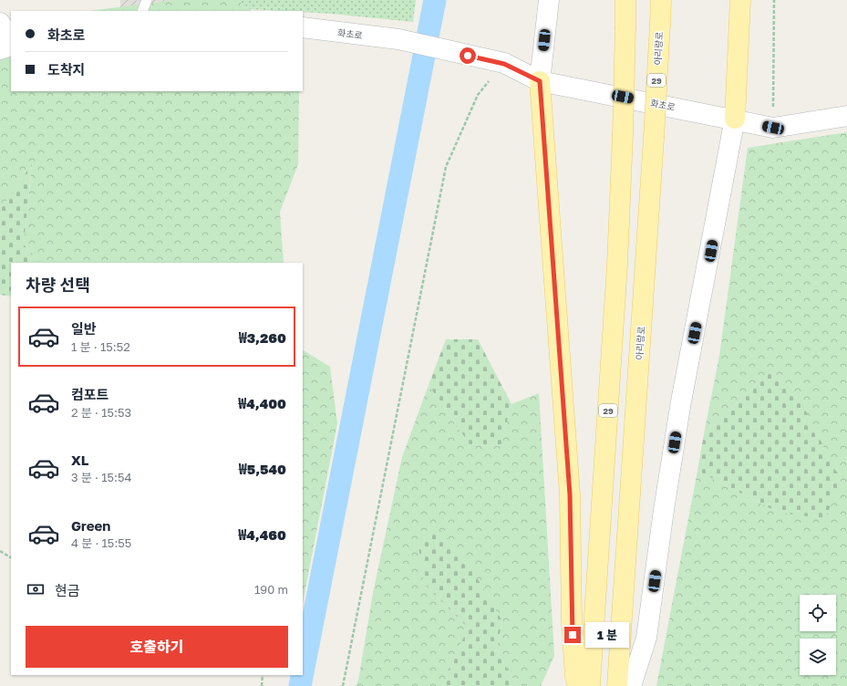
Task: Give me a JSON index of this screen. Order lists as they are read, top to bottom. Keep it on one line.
{"streets":{"main road":["아리랑로","29"],"street":["화초로"]},"page":{"banner":["화초로","도착지"],"heading":"차량 선택","list":[{"name":"일반","note":"1 분 · 15:52","value":"₩3,260"},{"name":"컴포트","note":"2 분 · 15:53","value":"₩4,400"},{"name":"XL","note":"3 분 · 15:54","value":"₩5,540"},{"name":"Green","note":"4 분 · 15:55","value":"₩4,460"}],"pay":["현금","190 m"],"buttons":"호출하기","bubble":"1 분"}}
